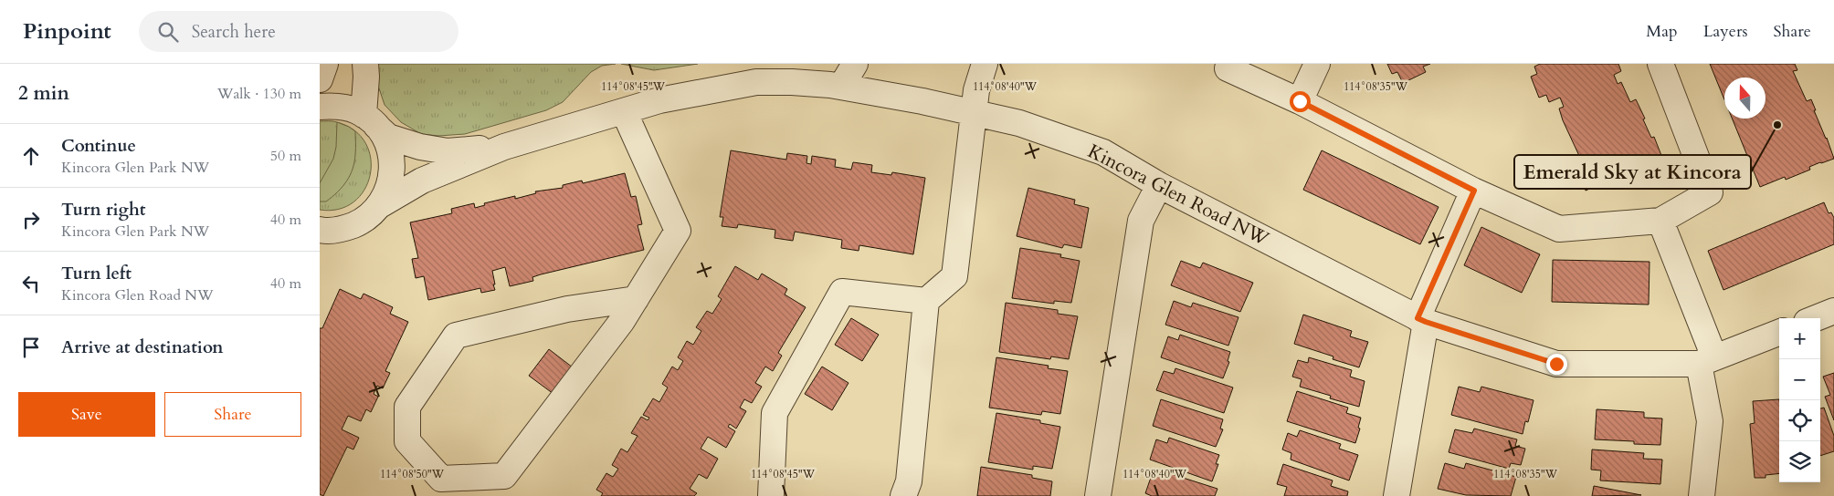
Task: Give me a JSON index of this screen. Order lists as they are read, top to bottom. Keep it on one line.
{"streets":{"street":["Kincora Glen Road NW"]},"places":["Emerald Sky at Kincora"],"north":"top","page":{"header":"Pinpoint","search":"Search here","nav":["Map","Layers","Share"],"heading":["2 min","Walk · 130 m"],"list":[["Continue","Kincora Glen Park NW","50 m"],["Turn right","Kincora Glen Park NW","40 m"],["Turn left","Kincora Glen Road NW","40 m"],"Arrive at destination"],"map_buttons":["+","−"],"buttons":["Save","Share"]},"coordinates":["114°08'40\"W","114°08'45\"W","114°08'35\"W","114°08'50\"W"]}
